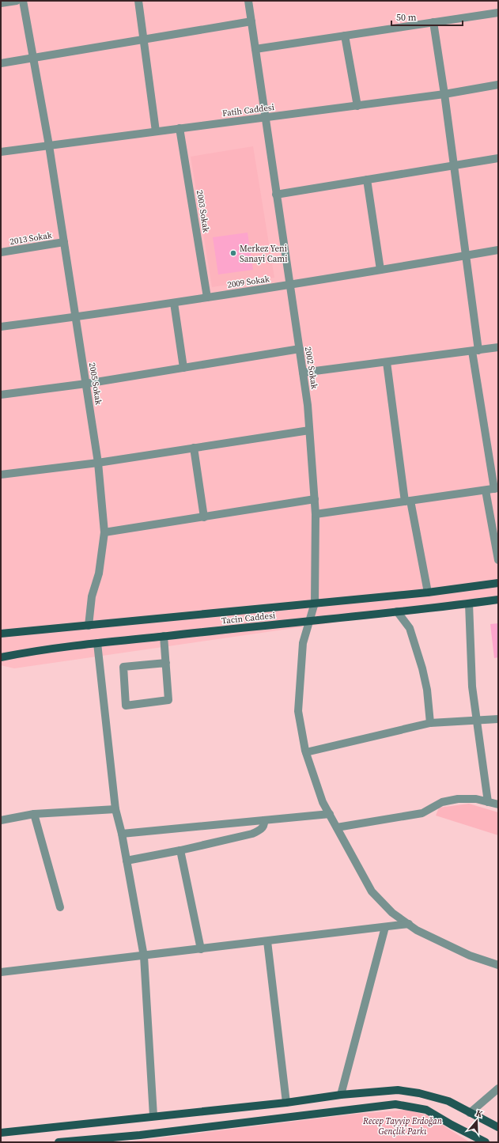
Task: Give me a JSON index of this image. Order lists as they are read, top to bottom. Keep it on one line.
{"streets":{"main road":["Tacin Caddesi"],"street":["Fatih Caddesi","2003 Sokak","2013 Sokak","2009 Sokak","2002 Sokak","2005 Sokak"]},"crossings":[["Fatih Caddesi","2003 Sokak"],["Fatih Caddesi","2002 Sokak"],["Fatih Caddesi","2005 Sokak"],["2003 Sokak","2009 Sokak"],["2013 Sokak","2005 Sokak"],["2009 Sokak","2002 Sokak"],["2009 Sokak","2005 Sokak"],["2002 Sokak","Tacin Caddesi"],["2005 Sokak","Tacin Caddesi"]],"parks":["Recep Tayyip Erdoğan Gençlik Parkı"],"places":["Merkez Yeni Sanayi Cami"],"scale_bar":"50 m","north":"top"}
